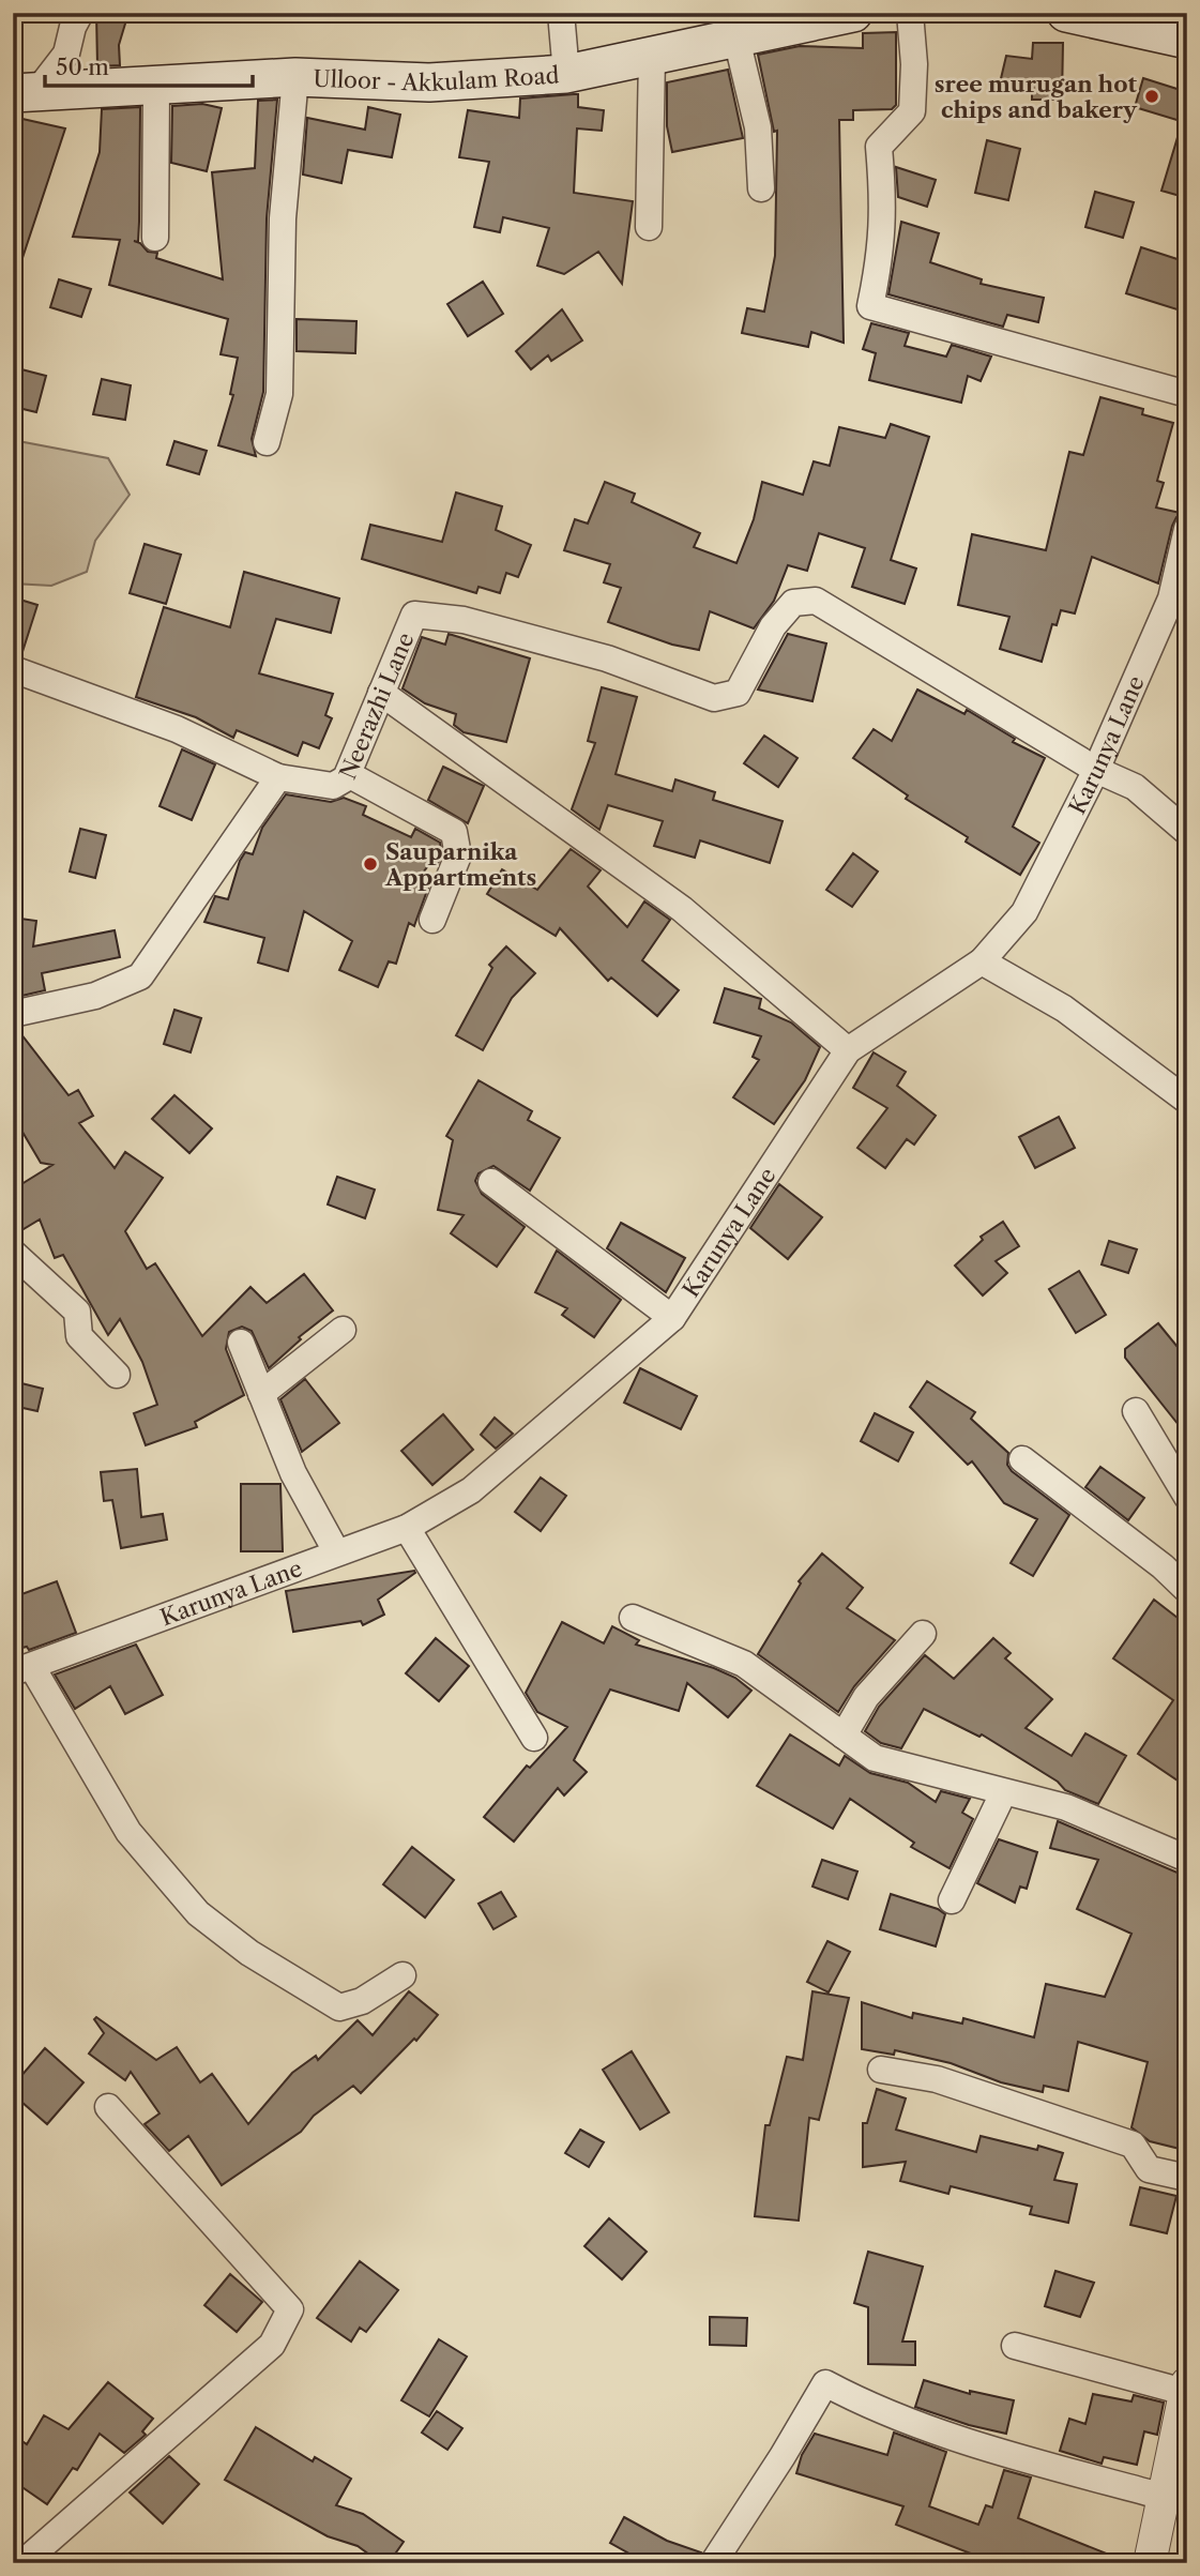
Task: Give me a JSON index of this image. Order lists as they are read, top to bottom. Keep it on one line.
{"streets":{"main road":["Ulloor - Akkulam Road"],"street":["Neerazhi Lane","Karunya Lane"]},"crossings":[["Neerazhi Lane","Karunya Lane"]],"places":["sree murugan hot chips and bakery","Sauparnika Appartments"],"scale_bar":"50 m"}
